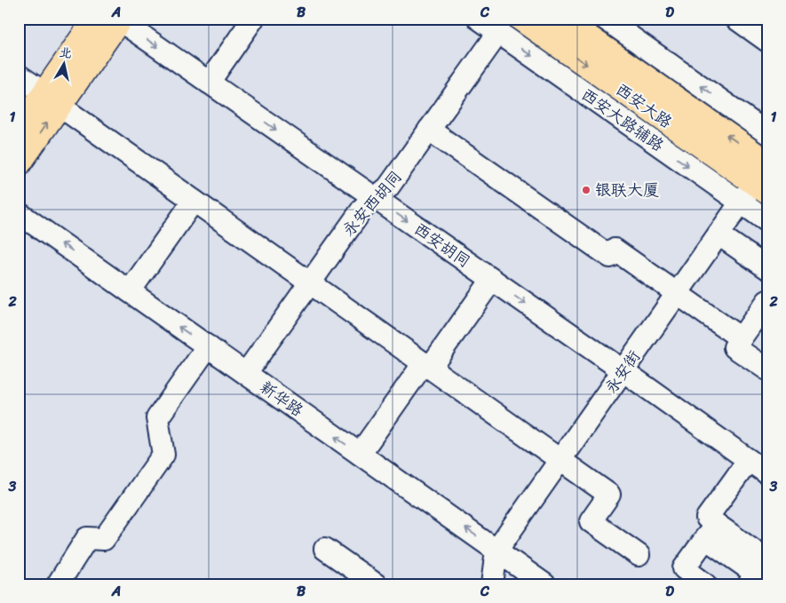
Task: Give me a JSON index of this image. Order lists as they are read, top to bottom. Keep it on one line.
{"streets":{"main road":["西安大路"],"street":["西安大路辅路","永安西胡同","西安胡同","永安街","新华路"]},"crossings":[["西安大路","永安街"],["西安大路辅路","永安西胡同"],["西安大路辅路","永安街"],["永安西胡同","西安胡同"],["永安西胡同","新华路"],["西安胡同","永安街"],["永安街","新华路"]],"places":["银联大厦"],"north":"top","grid":{"columns":["A","B","C","D"],"rows":["1","2","3"]}}
